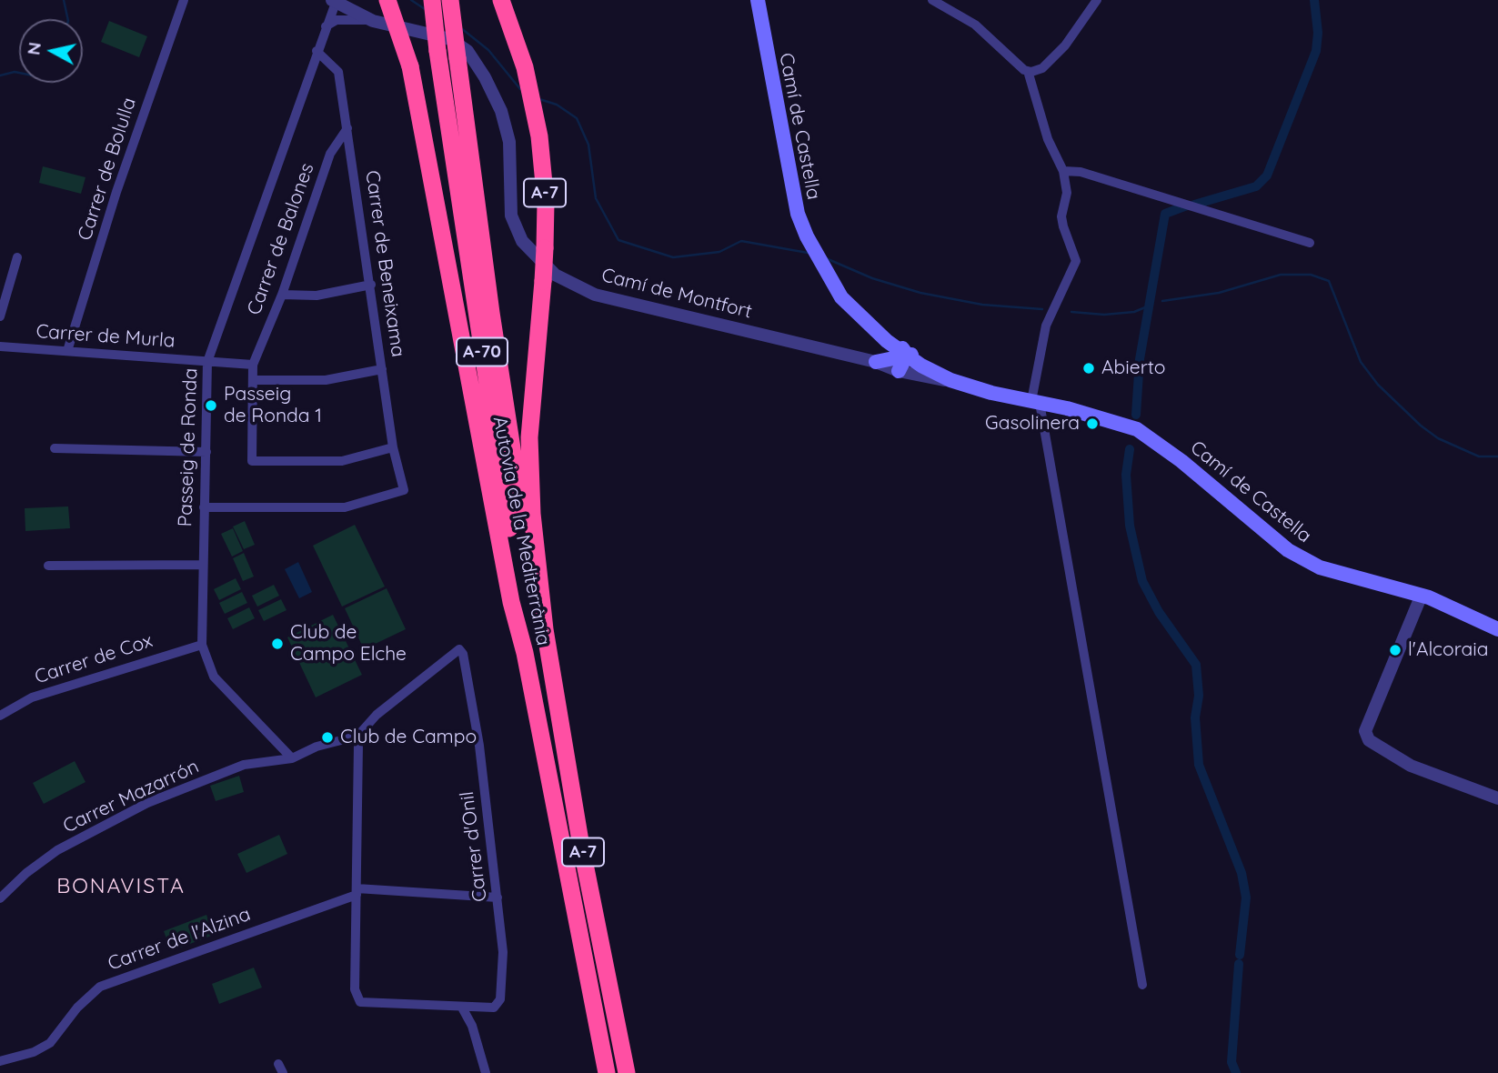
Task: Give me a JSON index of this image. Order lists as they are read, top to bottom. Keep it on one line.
{"streets":{"highway":["A-7","A-70","Autovia de la Mediterrània"],"main road":["Camí de Castella"],"street":["Carrer de Bolulla","Carrer de Balones","Carrer de Beneixama","Camí de Montfort","Carrer de Murla","Passeig de Ronda","Carrer de Cox","Carrer Mazarrón","Carrer d'Onil","Carrer de l'Alzina"]},"crossings":[["Camí de Castella","Camí de Montfort"],["Carrer de Bolulla","Carrer de Murla"],["Carrer de Balones","Carrer de Beneixama"],["Carrer de Beneixama","Passeig de Ronda"],["Camí de Montfort","Passeig de Ronda"],["Carrer de Murla","Passeig de Ronda"],["A-70","Autovia de la Mediterrània"],["Passeig de Ronda","Carrer de Cox"],["Passeig de Ronda","Carrer Mazarrón"],["Carrer d'Onil","Carrer de l'Alzina"]],"districts":["BONAVISTA"],"places":["Abierto","Passeig de Ronda 1","Gasolinera","Club de Campo Elche","l'Alcoraia","Club de Campo"],"north":"left"}
